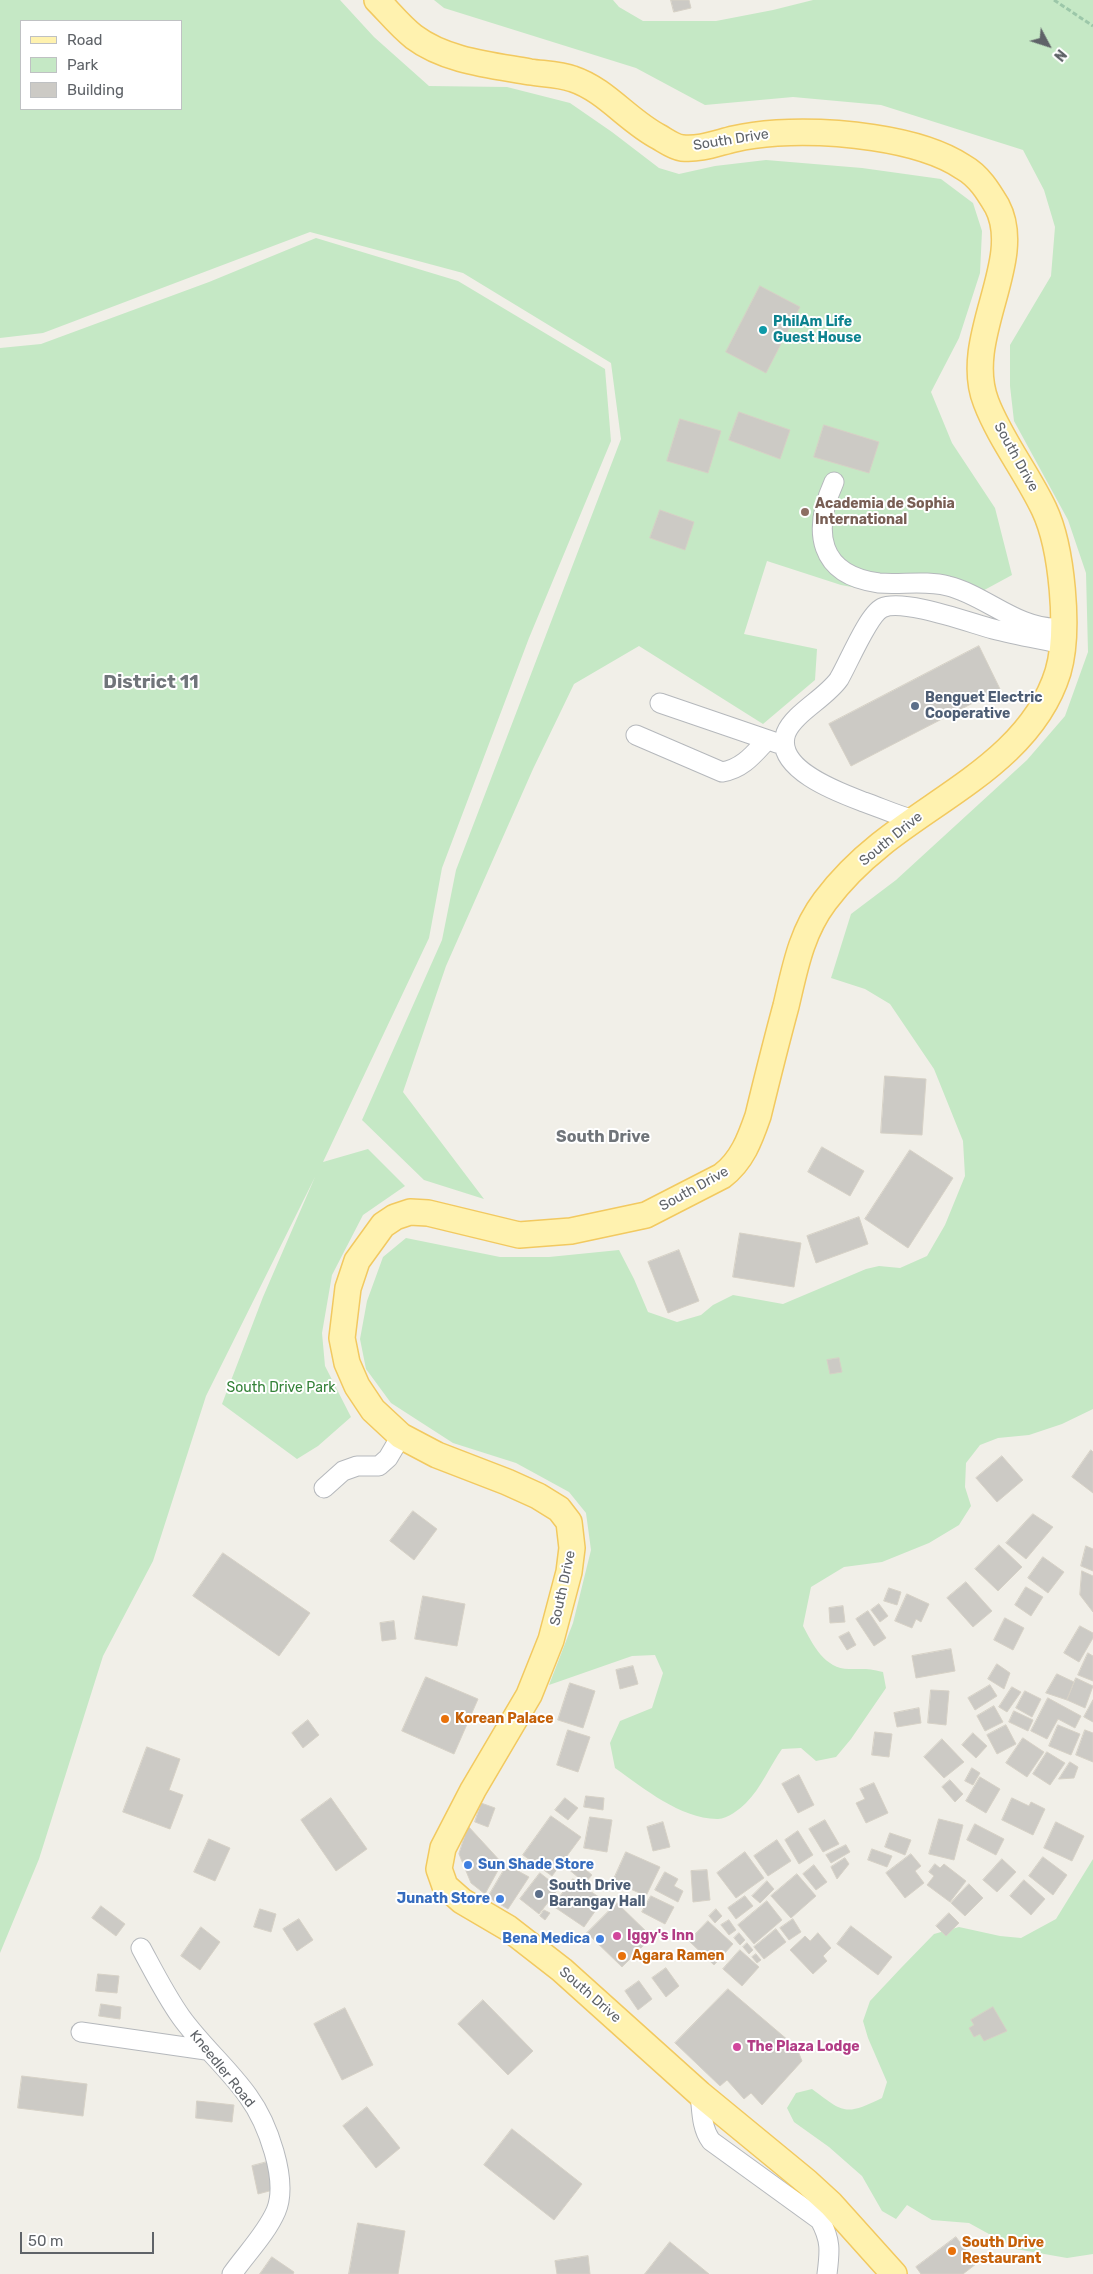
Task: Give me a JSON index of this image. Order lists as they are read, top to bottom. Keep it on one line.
{"streets":{"main road":["South Drive"],"street":["Kneedler Road"]},"districts":["District 11","South Drive"],"parks":["South Drive Park"],"places":["PhilAm Life Guest House","Academia de Sophia International","Benguet Electric Cooperative","Korean Palace","Sun Shade Store","South Drive Barangay Hall","Junath Store","Iggy's Inn","Bena Medica","Agara Ramen","The Plaza Lodge","South Drive Restaurant"],"legend":["Road","Park","Building"],"scale_bar":"50 m","north":"bottom right"}
